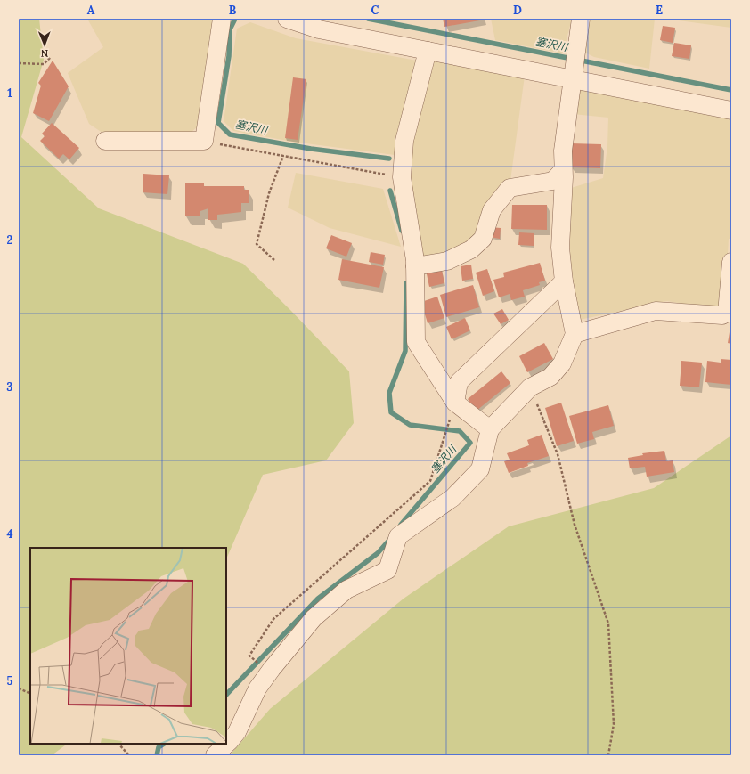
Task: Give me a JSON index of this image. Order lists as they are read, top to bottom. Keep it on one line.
{"water":["塞沢川"],"north":"bottom","grid":{"columns":["A","B","C","D","E"],"rows":["1","2","3","4","5"]}}
